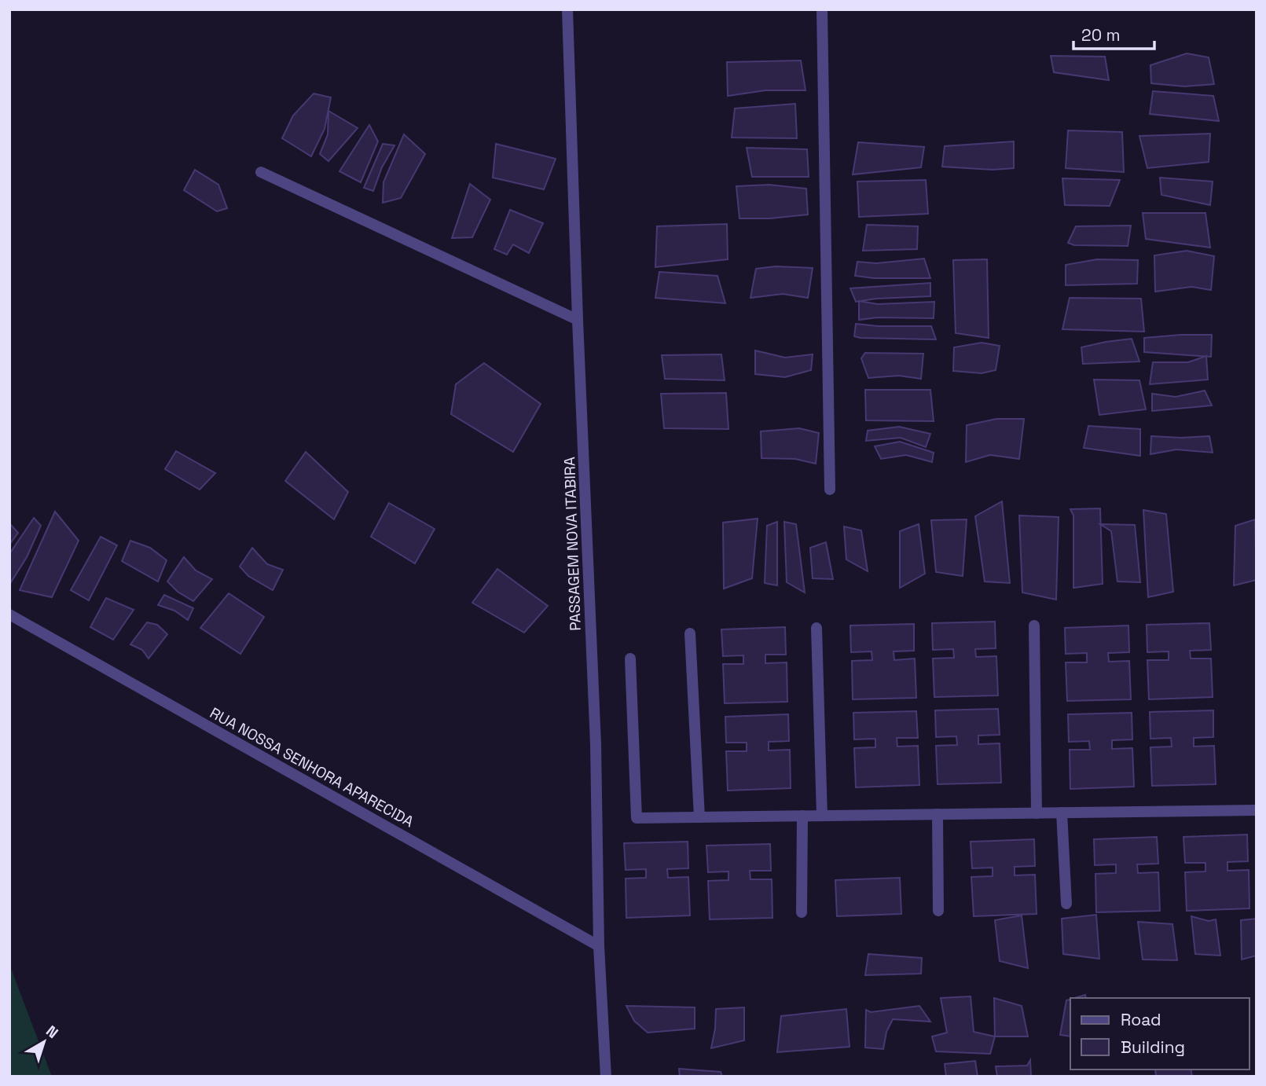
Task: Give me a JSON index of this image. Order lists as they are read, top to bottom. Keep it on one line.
{"streets":{"street":["PASSAGEM NOVA ITABIRA","RUA NOSSA SENHORA APARECIDA"]},"crossings":[["PASSAGEM NOVA ITABIRA","RUA NOSSA SENHORA APARECIDA"]],"legend":["Road","Building"],"scale_bar":"20 m","north":"top right"}
